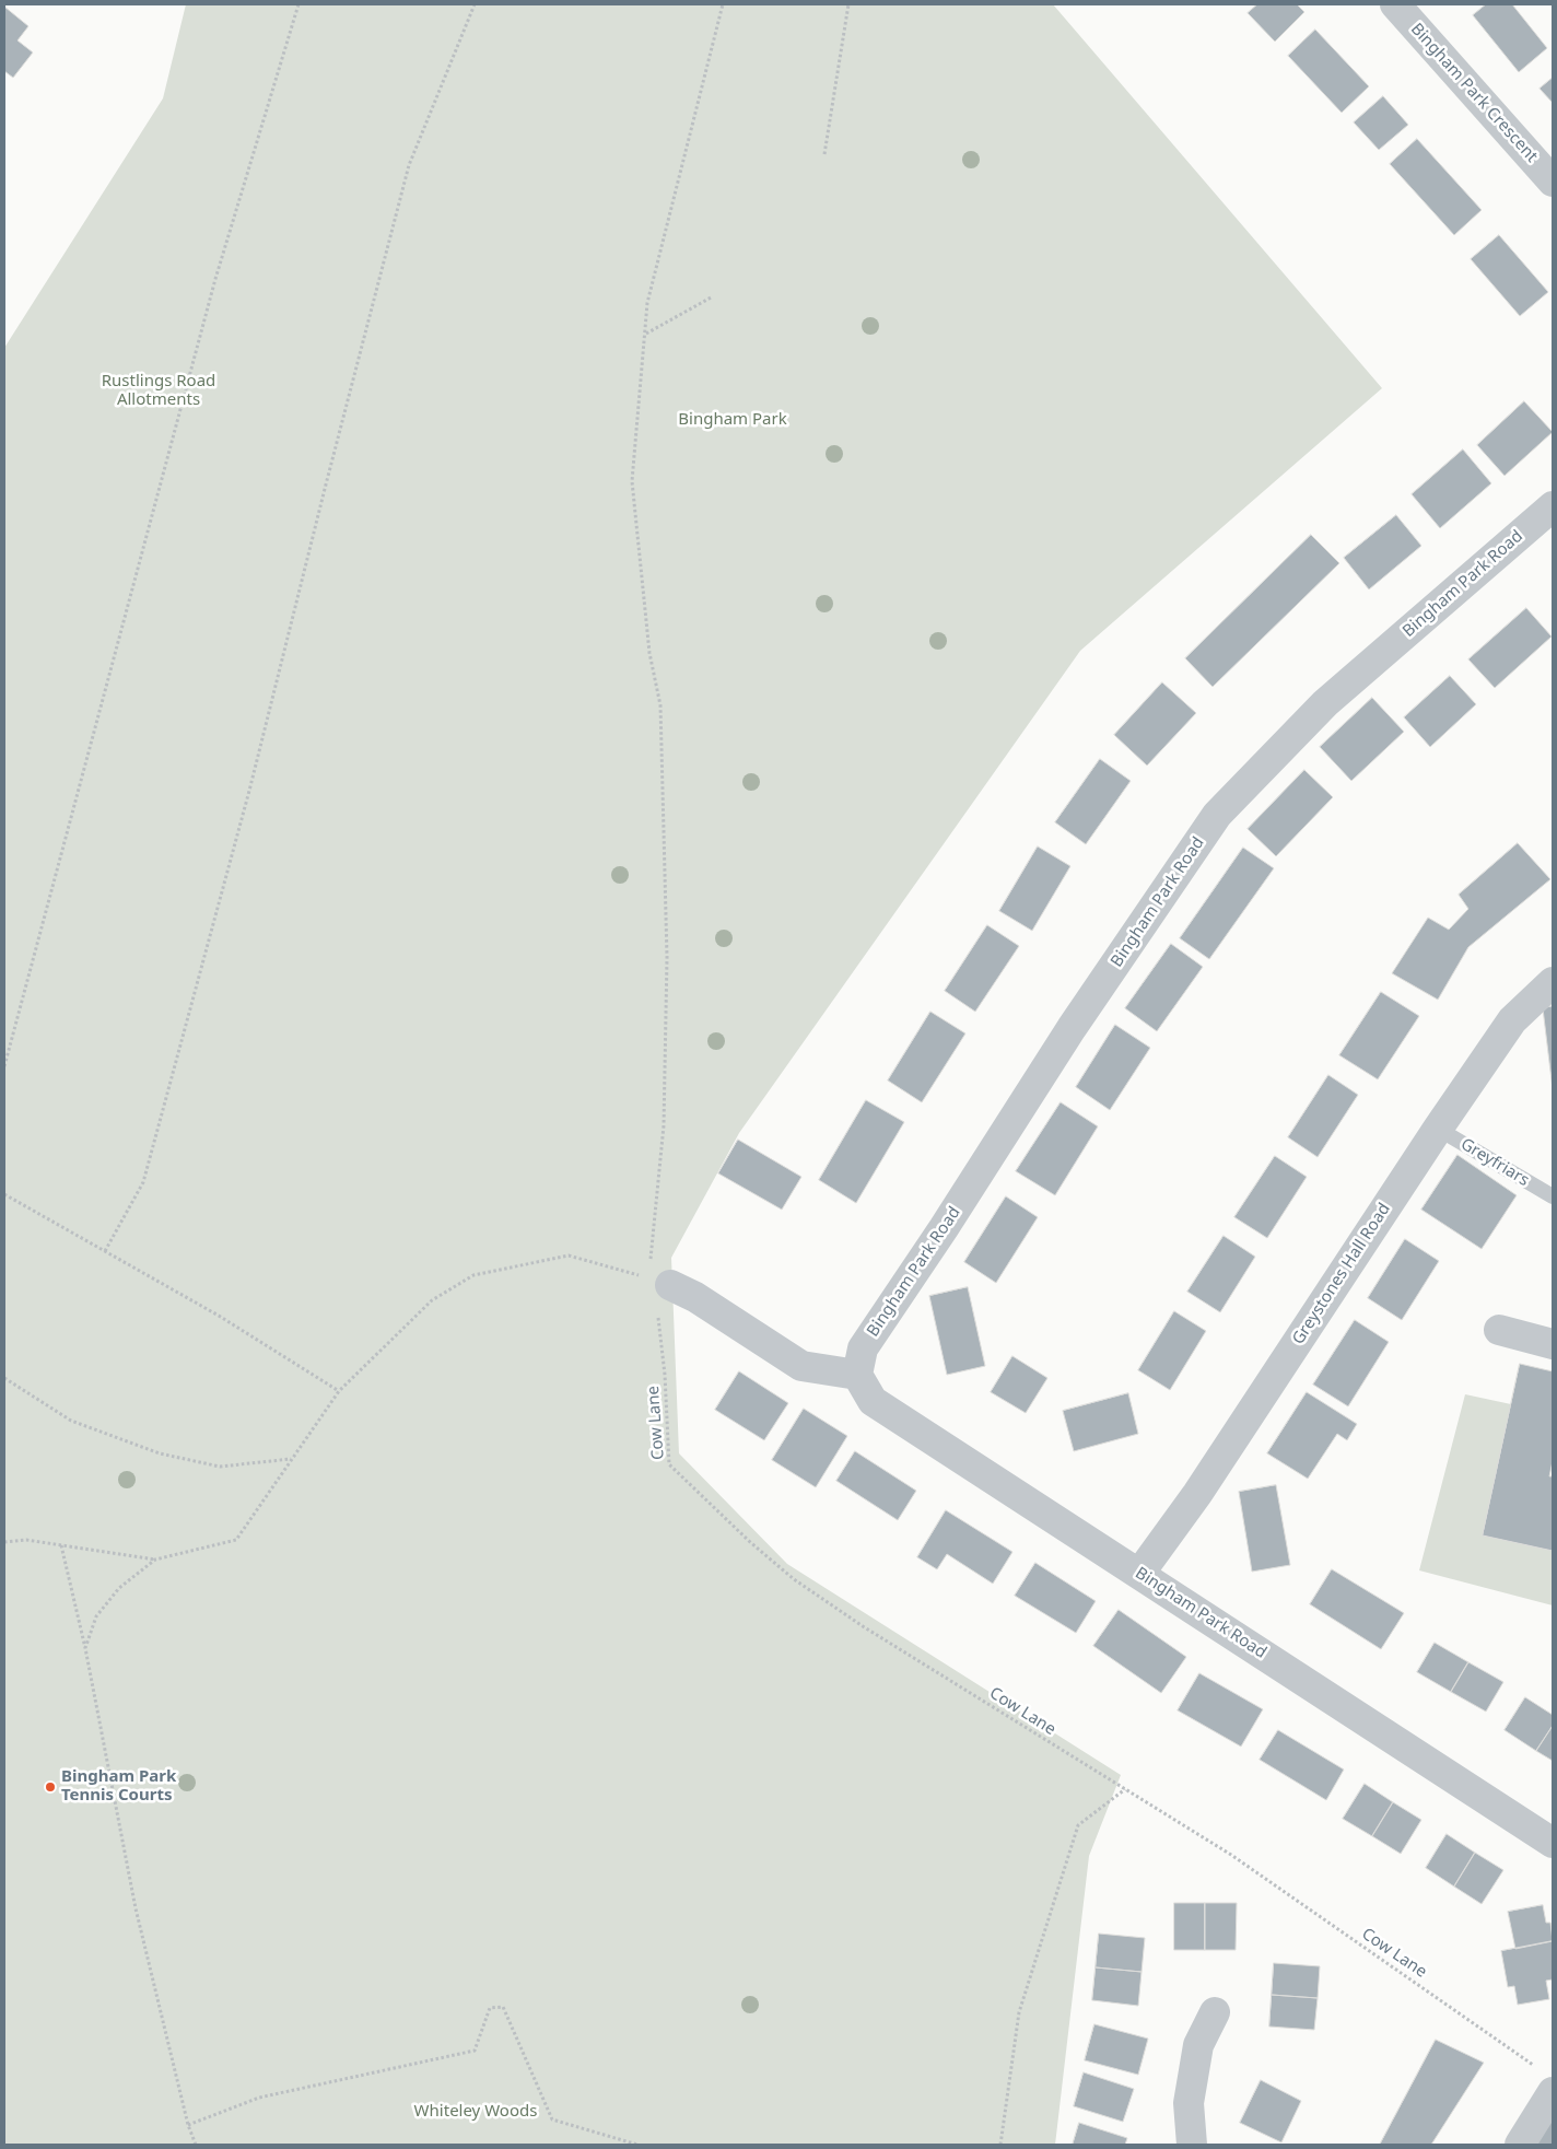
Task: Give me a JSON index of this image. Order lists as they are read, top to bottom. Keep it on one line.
{"streets":{"street":["Bingham Park Crescent","Bingham Park Road","Greystones Hall Road"],"lane":["Greyfriars"],"path":["Cow Lane"]},"crossings":[["Bingham Park Road","Greystones Hall Road"],["Greyfriars","Greystones Hall Road"]],"parks":["Rustlings Road Allotments","Bingham Park","Whiteley Woods"],"places":["Bingham Park Tennis Courts"]}
